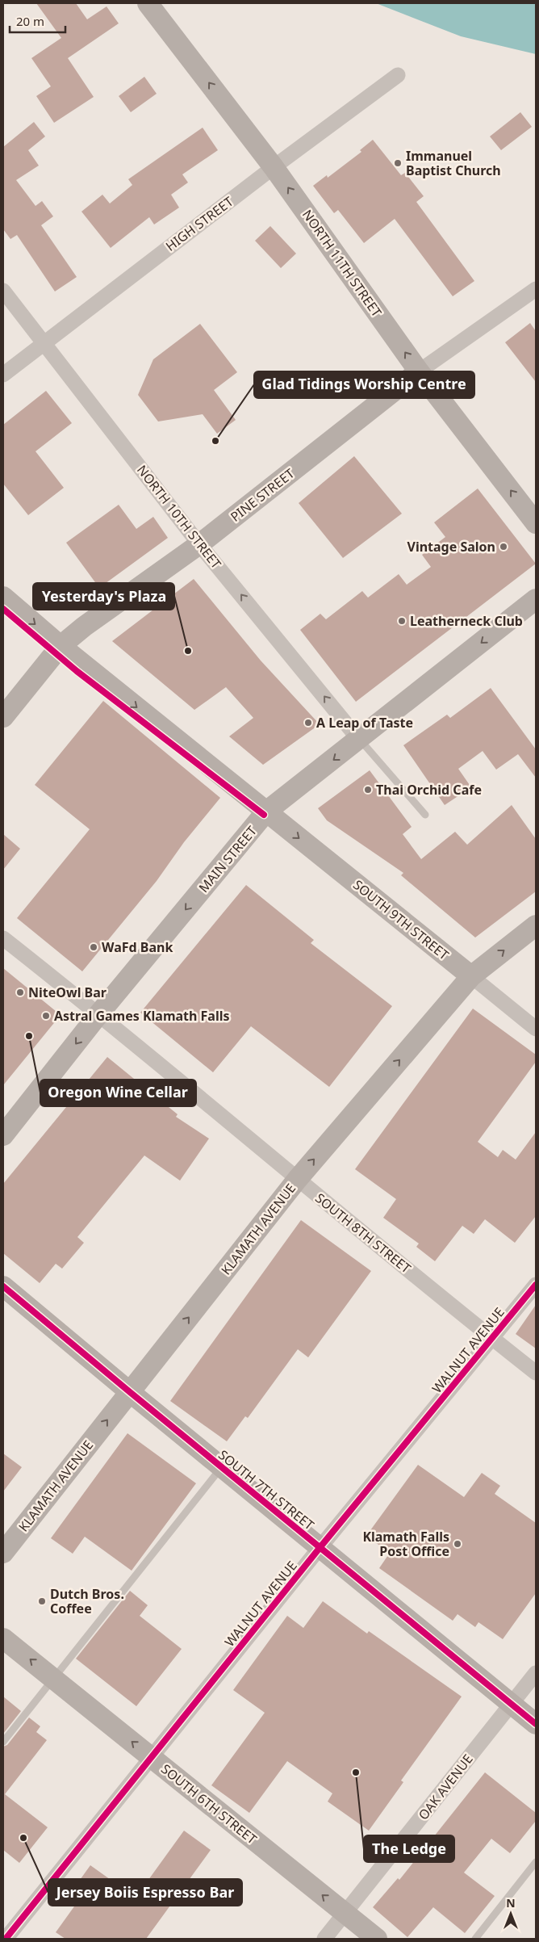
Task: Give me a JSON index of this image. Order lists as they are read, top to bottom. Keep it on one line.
{"streets":{"main road":["NORTH 11TH STREET","PINE STREET","MAIN STREET","SOUTH 9TH STREET","KLAMATH AVENUE","SOUTH 7TH STREET","SOUTH 6TH STREET"],"street":["HIGH STREET","NORTH 10TH STREET","SOUTH 8TH STREET","WALNUT AVENUE","OAK AVENUE"]},"crossings":[["HIGH STREET","NORTH 11TH STREET"],["HIGH STREET","NORTH 10TH STREET"],["NORTH 11TH STREET","PINE STREET"],["PINE STREET","NORTH 10TH STREET"],["PINE STREET","SOUTH 9TH STREET"],["NORTH 10TH STREET","MAIN STREET"],["MAIN STREET","SOUTH 9TH STREET"],["MAIN STREET","SOUTH 8TH STREET"],["SOUTH 9TH STREET","KLAMATH AVENUE"],["KLAMATH AVENUE","SOUTH 8TH STREET"],["KLAMATH AVENUE","SOUTH 7TH STREET"],["SOUTH 8TH STREET","WALNUT AVENUE"],["WALNUT AVENUE","SOUTH 7TH STREET"],["WALNUT AVENUE","SOUTH 6TH STREET"],["SOUTH 7TH STREET","OAK AVENUE"],["OAK AVENUE","SOUTH 6TH STREET"]],"one_way":["NORTH 11TH STREET","NORTH 10TH STREET","MAIN STREET","SOUTH 9TH STREET","KLAMATH AVENUE","SOUTH 6TH STREET"],"places":["Immanuel Baptist Church","Glad Tidings Worship Centre","Vintage Salon","Leatherneck Club","Yesterday's Plaza","A Leap of Taste","Thai Orchid Cafe","WaFd Bank","NiteOwl Bar","Astral Games Klamath Falls","Oregon Wine Cellar","Klamath Falls Post Office","Dutch Bros. Coffee","The Ledge","Jersey Boiis Espresso Bar"],"scale_bar":"20 m","north":"top"}
